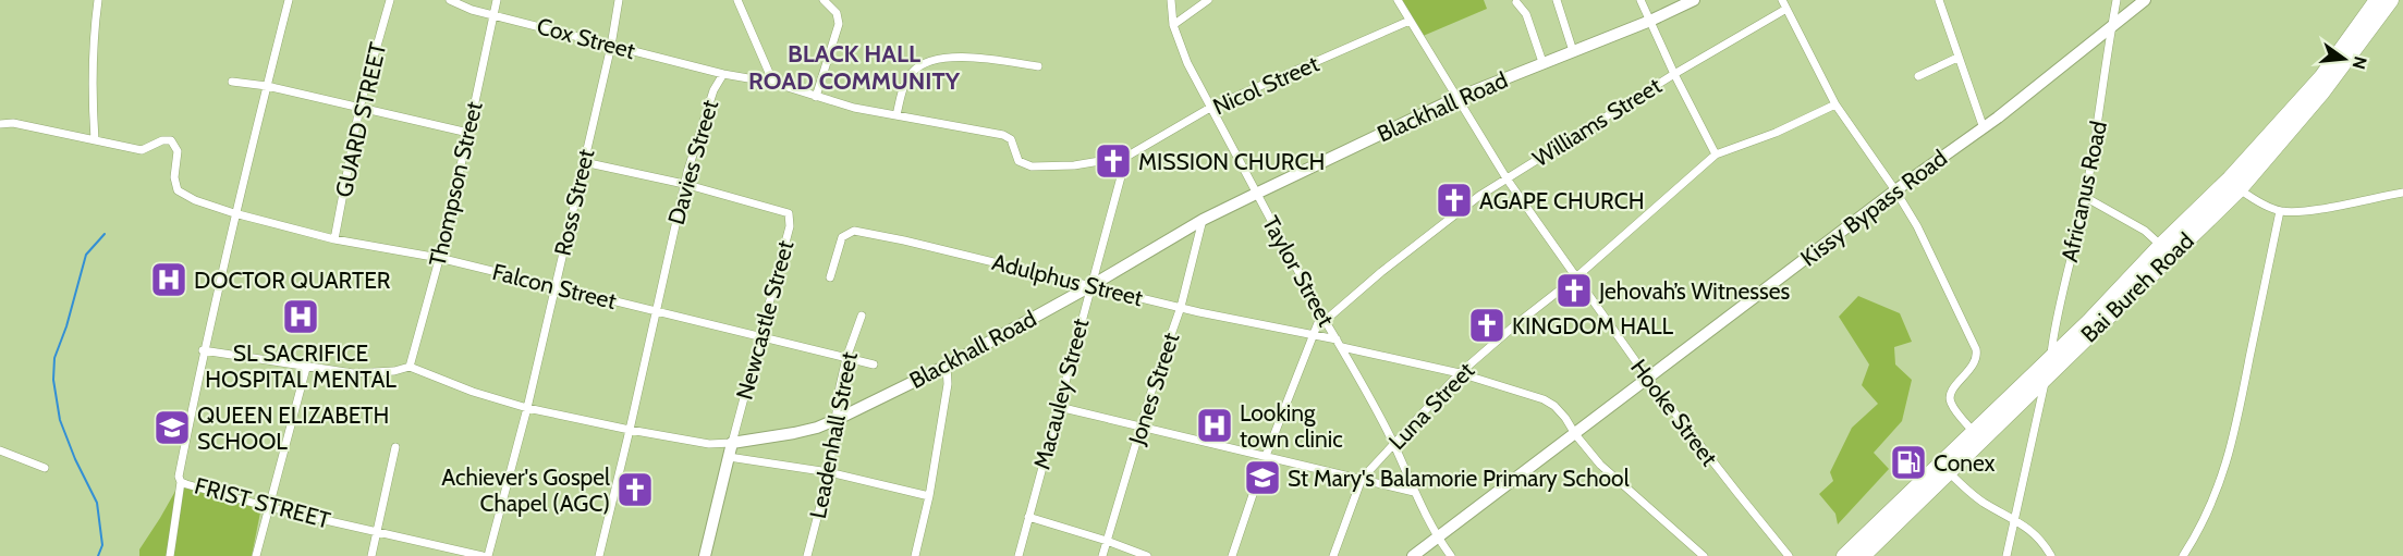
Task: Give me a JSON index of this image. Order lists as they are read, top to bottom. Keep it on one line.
{"streets":{"highway":["Bai Bureh Road"],"street":["Cox Street","Nicol Street","Blackhall Road","GUARD STREET","Williams Street","Davies Street","Thompson Street","Africanus Road","Ross Street","Kissy Bypass Road","Taylor Street","Adulphus Street","Falcon Street","Newcastle Street","Jones Street","Macauley Street","Luna Street","Hooke Street","Leadenhall Street","FRIST STREET"]},"crossings":[["Cox Street","Davies Street"],["Cox Street","Thompson Street"],["Cox Street","Ross Street"],["Nicol Street","Davies Street"],["Nicol Street","Taylor Street"],["Nicol Street","Macauley Street"],["Nicol Street","Hooke Street"],["Blackhall Road","Davies Street"],["Blackhall Road","Thompson Street"],["Blackhall Road","Ross Street"],["Blackhall Road","Taylor Street"],["Blackhall Road","Adulphus Street"],["Blackhall Road","Newcastle Street"],["Blackhall Road","Jones Street"],["Blackhall Road","Macauley Street"],["Blackhall Road","Hooke Street"],["Blackhall Road","Leadenhall Street"],["GUARD STREET","Falcon Street"],["Williams Street","Taylor Street"],["Williams Street","Hooke Street"],["Davies Street","Falcon Street"],["Davies Street","Newcastle Street"],["Davies Street","Macauley Street"],["Thompson Street","Falcon Street"],["Africanus Road","Kissy Bypass Road"],["Ross Street","Falcon Street"],["Ross Street","Newcastle Street"],["Kissy Bypass Road","Taylor Street"],["Kissy Bypass Road","Hooke Street"],["Taylor Street","Adulphus Street"],["Taylor Street","Luna Street"],["Adulphus Street","Jones Street"],["Adulphus Street","Macauley Street"],["Falcon Street","Newcastle Street"],["Falcon Street","Leadenhall Street"],["Falcon Street","FRIST STREET"],["Luna Street","Hooke Street"]],"districts":["BLACK HALL ROAD COMMUNITY"],"places":{"church":["MISSION CHURCH","AGAPE CHURCH","Jehovah’s Witnesses","KINGDOM HALL","Achiever's Gospel Chapel (AGC)"],"hospital":["DOCTOR QUARTER","SL SACRIFICE HOSPITAL MENTAL","Looking town clinic"],"school or university":["QUEEN ELIZABETH SCHOOL","St Mary's Balamorie Primary School"],"fuel station":["Conex"]},"north":"right"}
